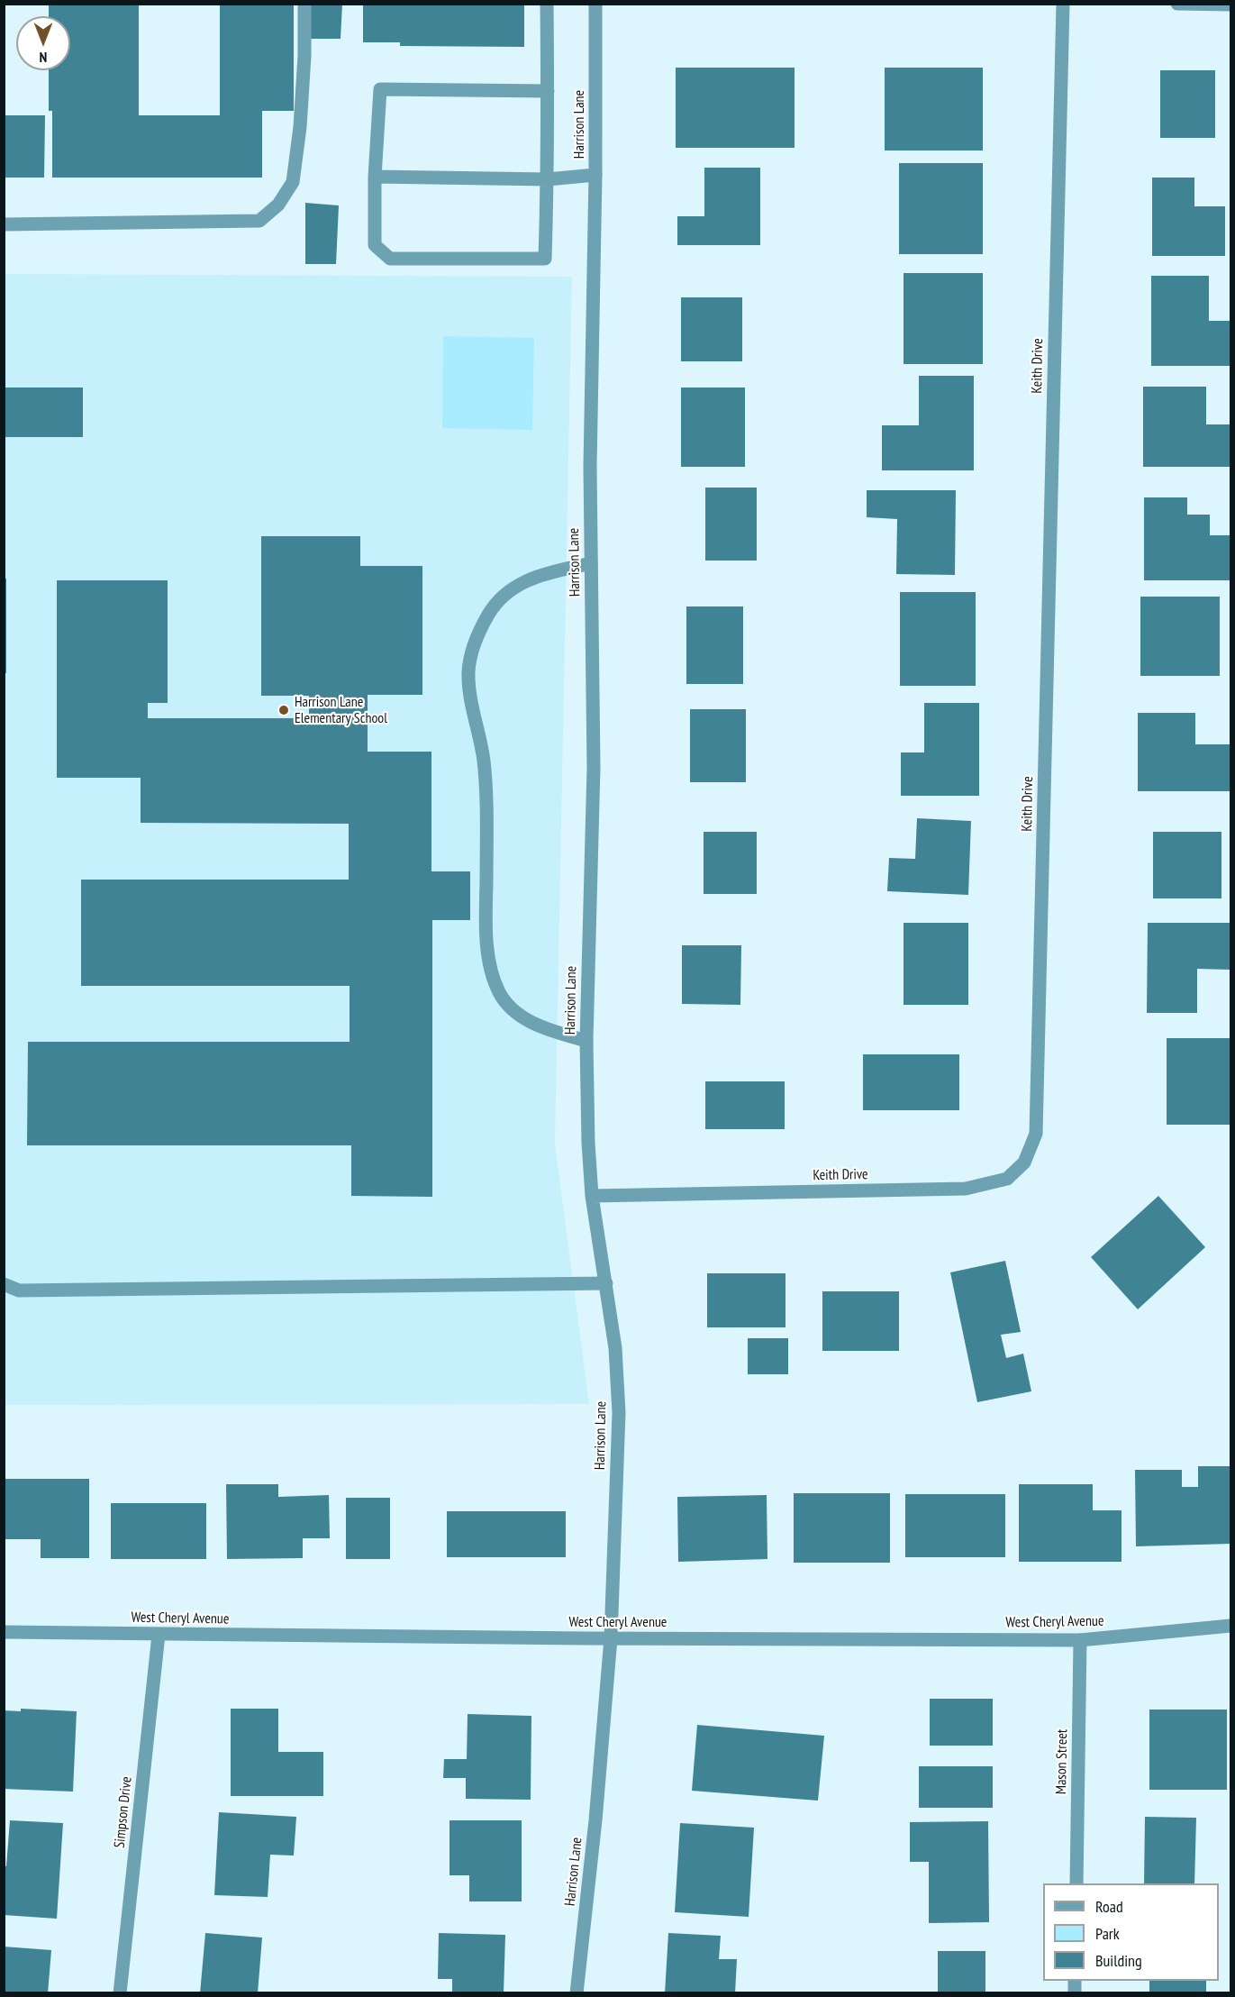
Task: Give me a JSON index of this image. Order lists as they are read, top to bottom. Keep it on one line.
{"streets":{"street":["Harrison Lane","Keith Drive","West Cheryl Avenue","Mason Street","Simpson Drive"]},"crossings":[["Harrison Lane","Keith Drive"],["Harrison Lane","West Cheryl Avenue"],["West Cheryl Avenue","Mason Street"],["West Cheryl Avenue","Simpson Drive"]],"places":["Harrison Lane Elementary School"],"legend":["Road","Park","Building"],"north":"bottom"}
